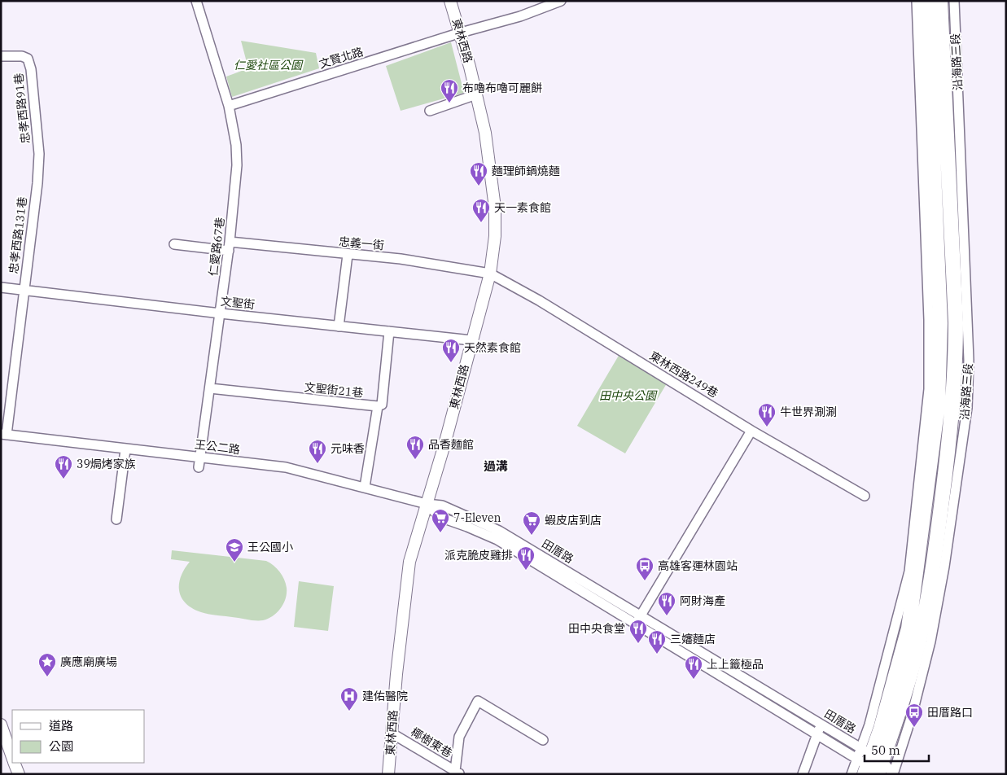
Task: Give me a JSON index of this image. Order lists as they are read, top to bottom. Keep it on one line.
{"streets":{"main road":["沿海路三段"],"street":["東林西路","文賢北路","忠孝西路91巷","忠孝西路131巷","忠義一街","仁愛路67巷","文聖街","東林西路249巷","文聖街21巷","王公二路","田厝路","椰樹東巷"]},"crossings":[["東林西路","文賢北路"],["東林西路","忠義一街"],["東林西路","文聖街"],["東林西路","東林西路249巷"],["東林西路","王公二路"],["東林西路","田厝路"],["東林西路","椰樹東巷"],["文賢北路","仁愛路67巷"],["沿海路三段","田厝路"],["忠孝西路91巷","忠孝西路131巷"],["忠孝西路131巷","文聖街"],["忠孝西路131巷","王公二路"],["忠義一街","仁愛路67巷"],["忠義一街","東林西路249巷"],["仁愛路67巷","文聖街"],["仁愛路67巷","文聖街21巷"],["仁愛路67巷","王公二路"],["文聖街","文聖街21巷"],["王公二路","田厝路"]],"districts":["過溝"],"parks":["仁愛社區公園","田中央公園"],"places":{"restaurant":["布嚕布嚕可麗餅","麵理師鍋燒麵","天一素食館","天然素食館","牛世界涮涮","品香麵館","元味香","39焗烤家族","派克脆皮雞排","阿財海產","田中央食堂","三嬸麵店","上上籤極品"],"supermarket":["7-Eleven","蝦皮店到店"],"school or university":["王公國小"],"bus stop":["高雄客運林園站","田厝路口"],"place":["廣應廟廣場"],"hospital":["建佑醫院"]},"legend":["道路","公園"],"scale_bar":"50 m"}
